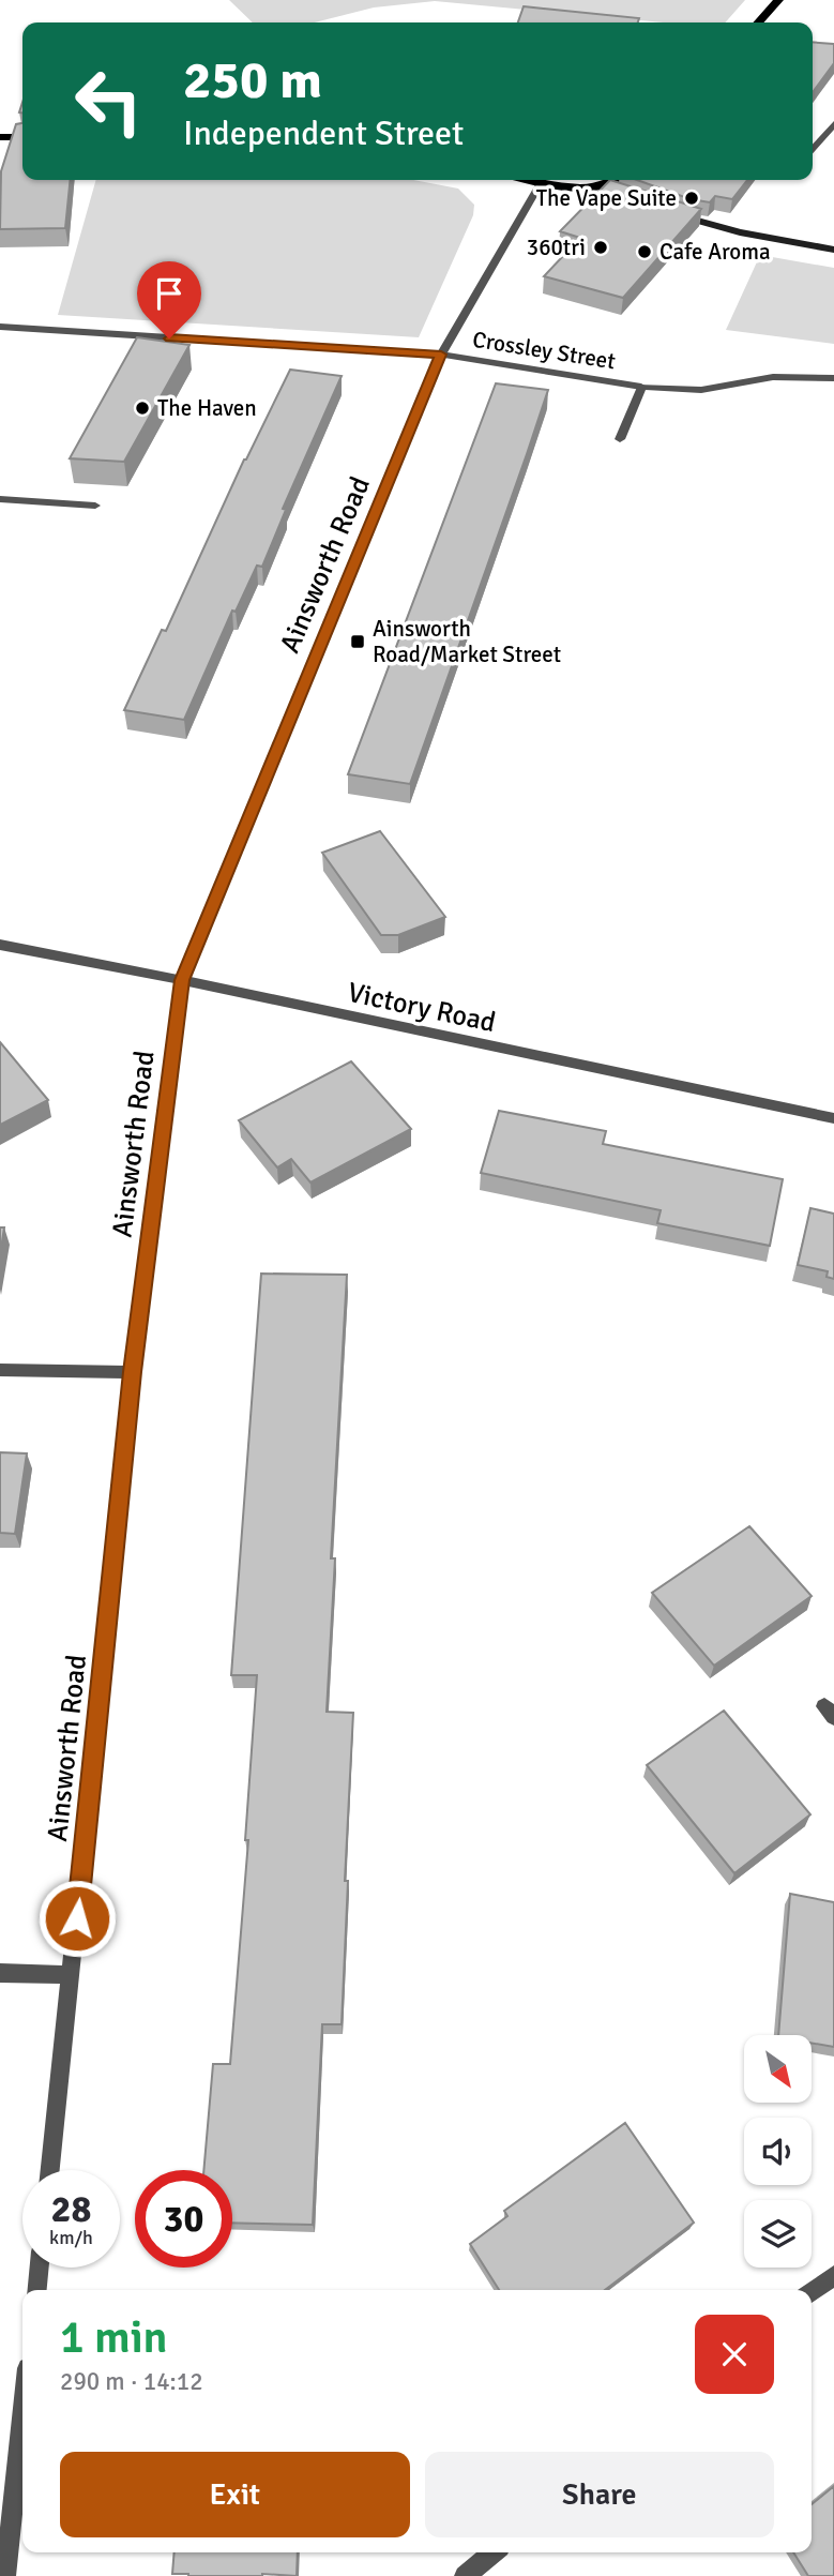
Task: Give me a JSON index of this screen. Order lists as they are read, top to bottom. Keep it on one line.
{"streets":{"street":["Crossley Street","Ainsworth Road","Victory Road"]},"crossings":[["Crossley Street","Ainsworth Road"],["Ainsworth Road","Victory Road"]],"places":{"other":["The Vape Suite","360tri","Cafe Aroma","The Haven"],"transit":["Ainsworth Road/Market Street"]},"north":"bottom right","page":{"turn":["250 m","Independent Street"],"speed":"28 km/h","limit":"30","heading":["1 min","290 m · 14:12"],"buttons":["Exit","Share"]}}
